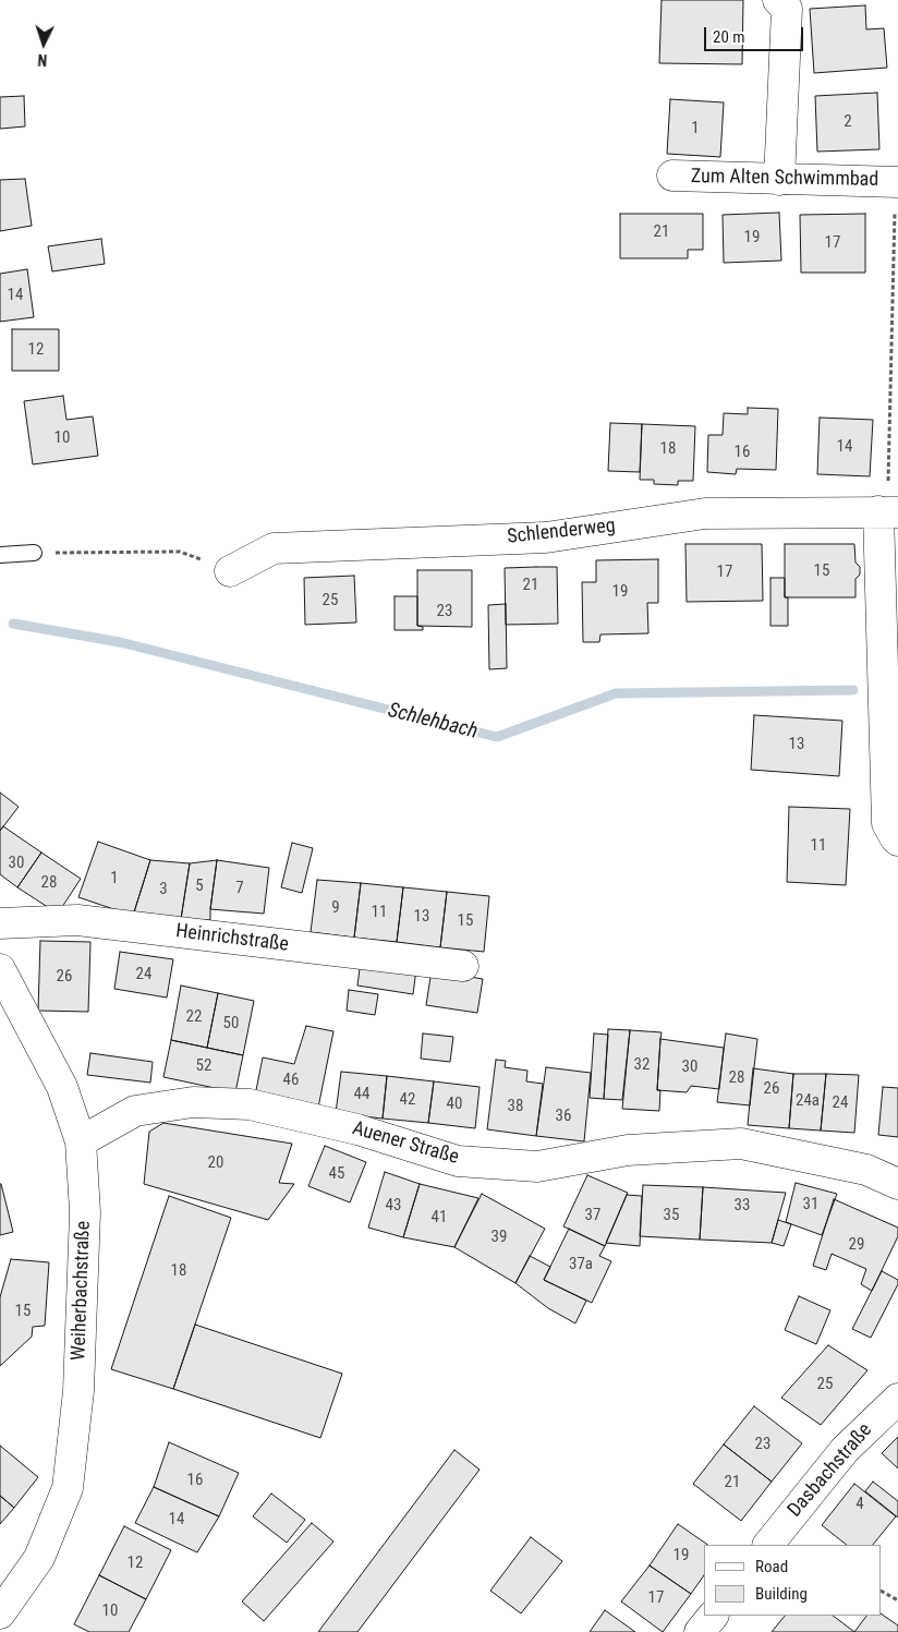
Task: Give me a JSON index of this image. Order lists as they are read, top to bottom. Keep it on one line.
{"streets":{"street":["Zum Alten Schwimmbad","Schlenderweg","Heinrichstraße","Auener Straße","Weiherbachstraße","Dasbachstraße"]},"crossings":[["Auener Straße","Weiherbachstraße"]],"water":["Schlehbach"],"house_numbers":["2","1","21","19","17","14","12","10","14","18","16","15","17","21","19","25","23","13","11","30","1","28","5","7","3","9","11","13","15","24","26","22","50","32","52","30","28","46","26","44","42","24a","24","40","38","36","20","45","31","43","33","37","35","41","39","29","37a","18","15","25","23","16","21","4","14","19","12","17","10"],"legend":["Road","Building"],"scale_bar":"20 m","north":"bottom"}
